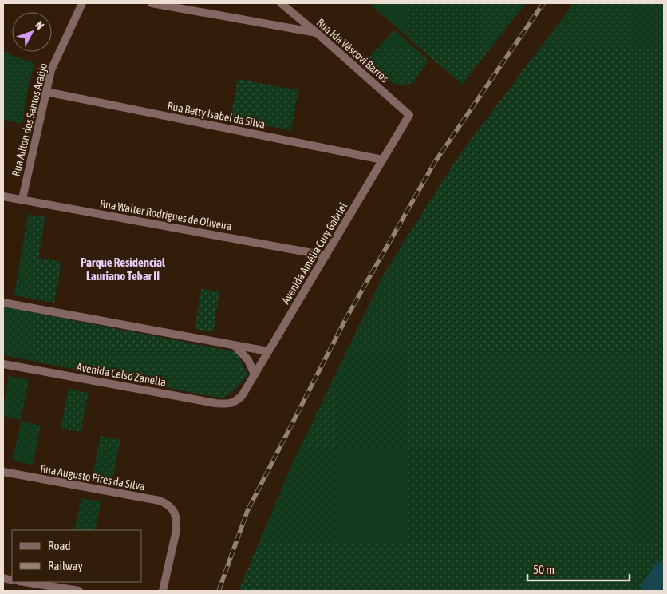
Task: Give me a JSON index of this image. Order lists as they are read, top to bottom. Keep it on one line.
{"streets":{"street":["Rua Ida Véscovi Barros","Rua Betty Isabel da Silva","Rua Aílton dos Santos Araújo","Rua Walter Rodrigues de Oliveira","Avenida Amélia Cury Gabriel","Avenida Celso Zanella","Rua Augusto Pires da Silva"]},"crossings":[["Rua Ida Véscovi Barros","Avenida Amélia Cury Gabriel"],["Rua Betty Isabel da Silva","Rua Aílton dos Santos Araújo"],["Rua Betty Isabel da Silva","Avenida Amélia Cury Gabriel"],["Rua Aílton dos Santos Araújo","Rua Walter Rodrigues de Oliveira"],["Rua Walter Rodrigues de Oliveira","Avenida Amélia Cury Gabriel"],["Avenida Amélia Cury Gabriel","Avenida Celso Zanella"]],"districts":["Parque Residencial Lauriano Tebar II"],"legend":["Road","Railway"],"scale_bar":"50 m","north":"top right"}
